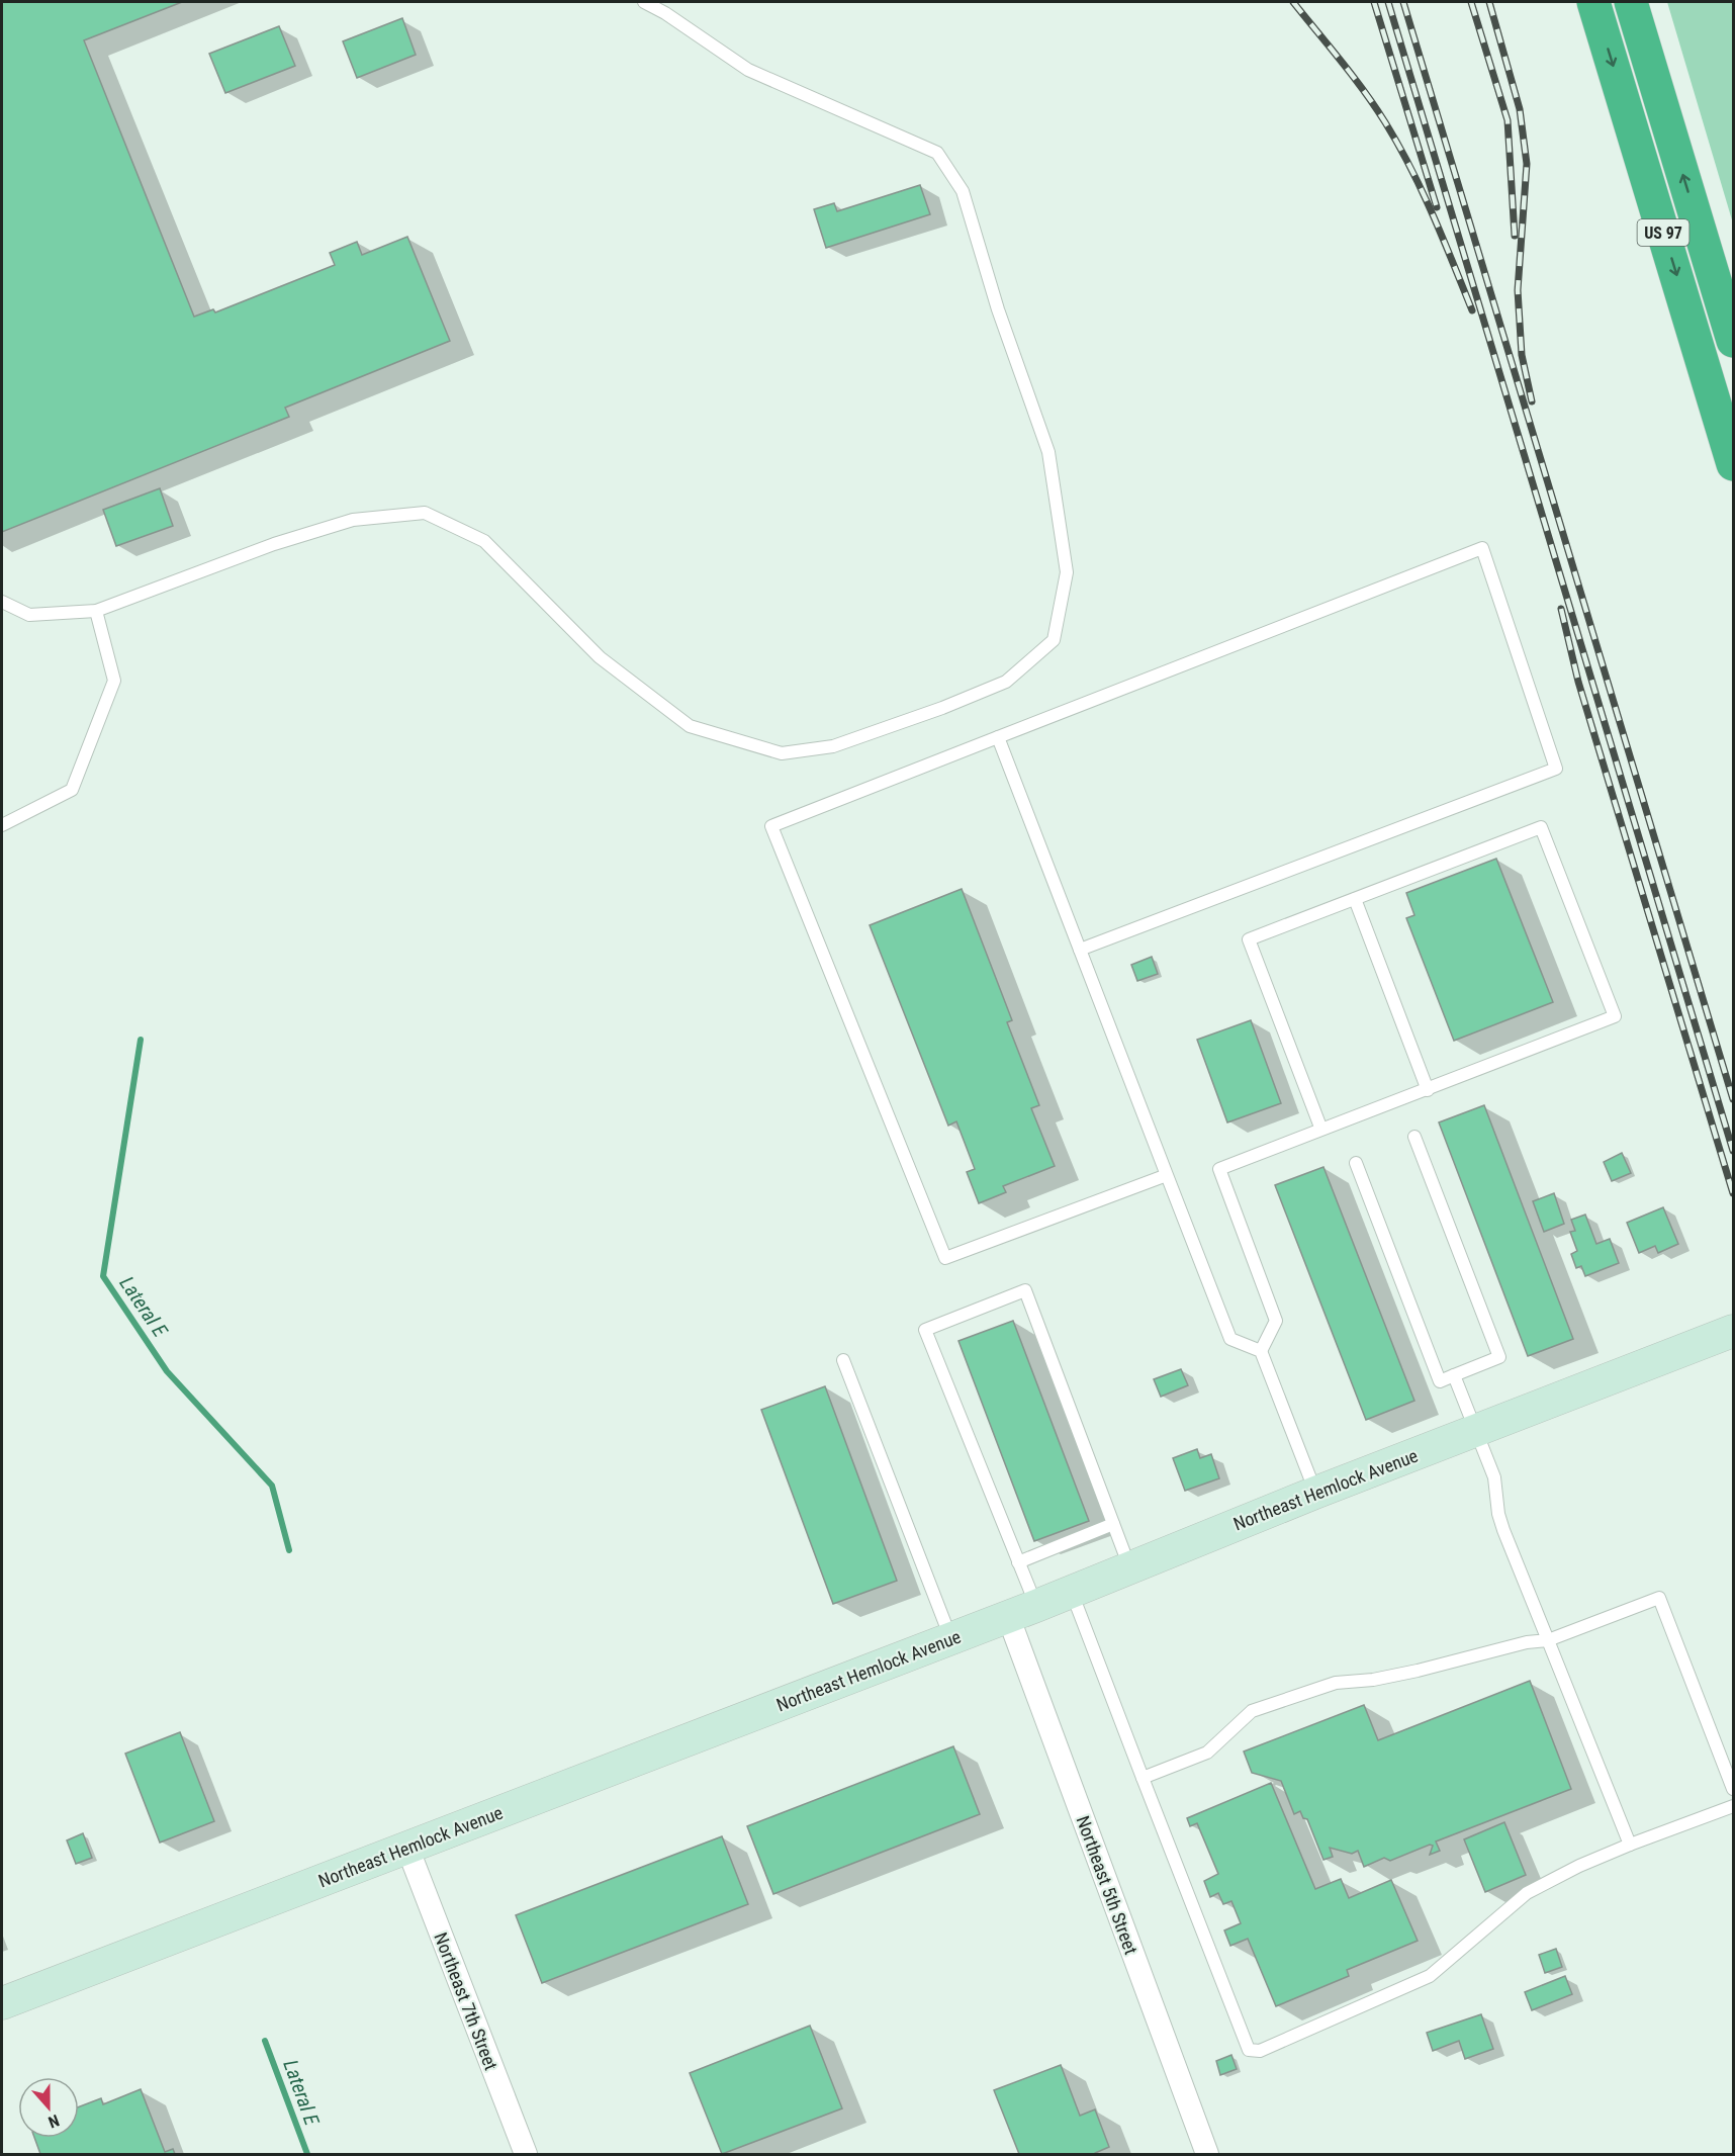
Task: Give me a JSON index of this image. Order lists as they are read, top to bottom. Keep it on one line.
{"streets":{"highway":["US 97"],"street":["Northeast Hemlock Avenue","Northeast 5th Street","Northeast 7th Street"]},"crossings":[["Northeast Hemlock Avenue","Northeast 5th Street"],["Northeast Hemlock Avenue","Northeast 7th Street"]],"water":["Lateral E"],"north":"bottom"}
